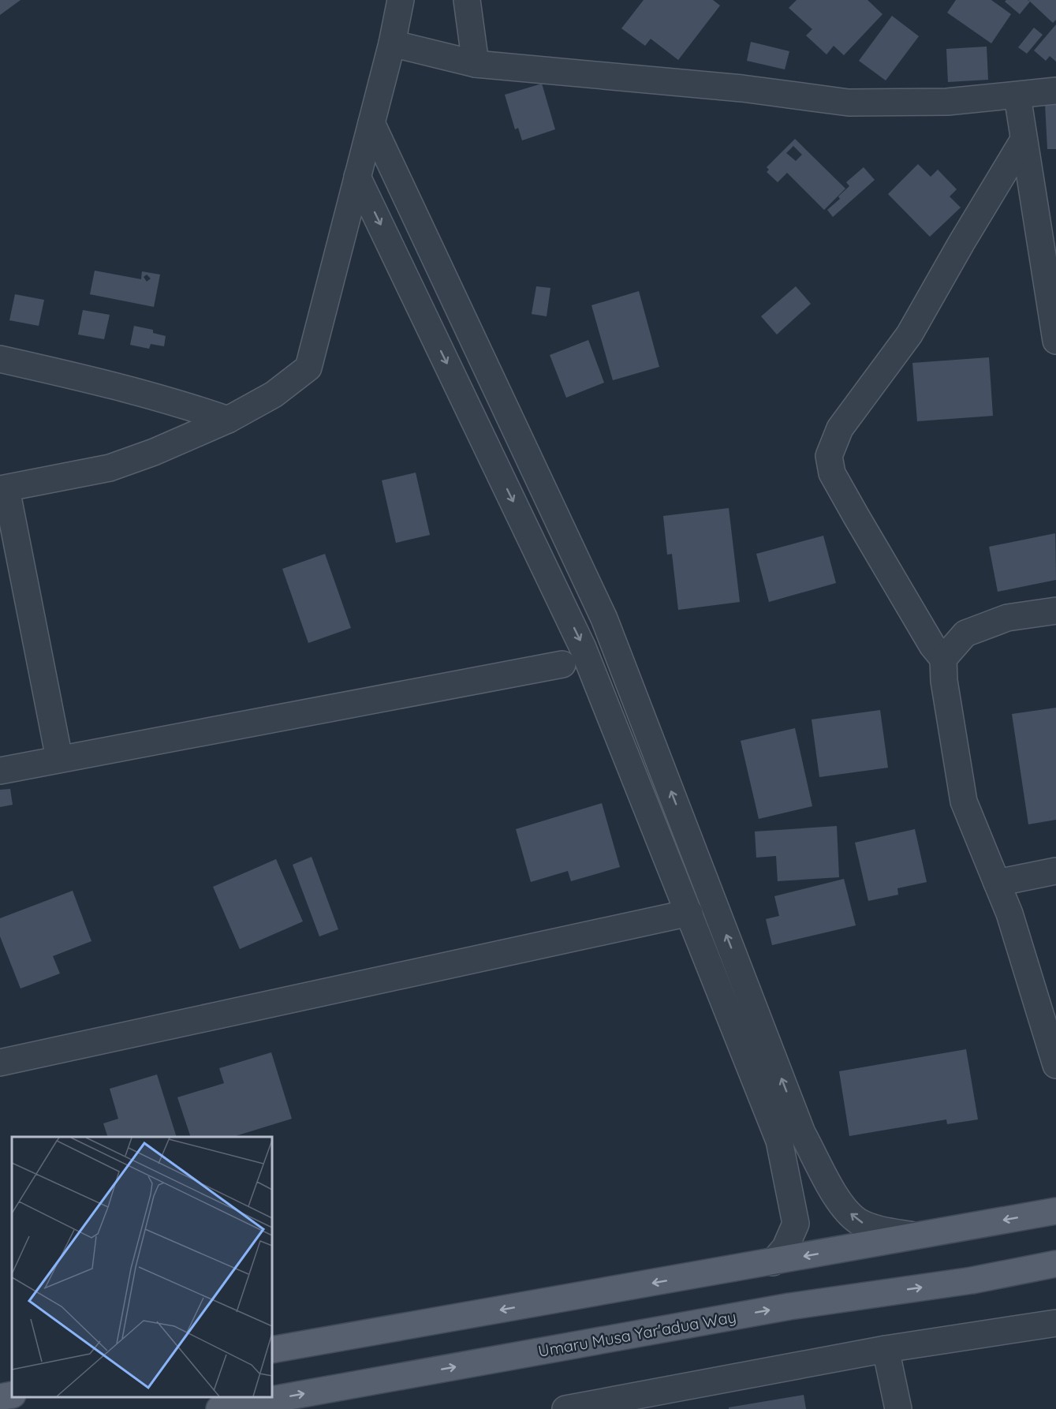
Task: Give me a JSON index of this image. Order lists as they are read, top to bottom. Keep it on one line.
{"streets":{"main road":["Umaru Musa Yar'adua Way"]}}
